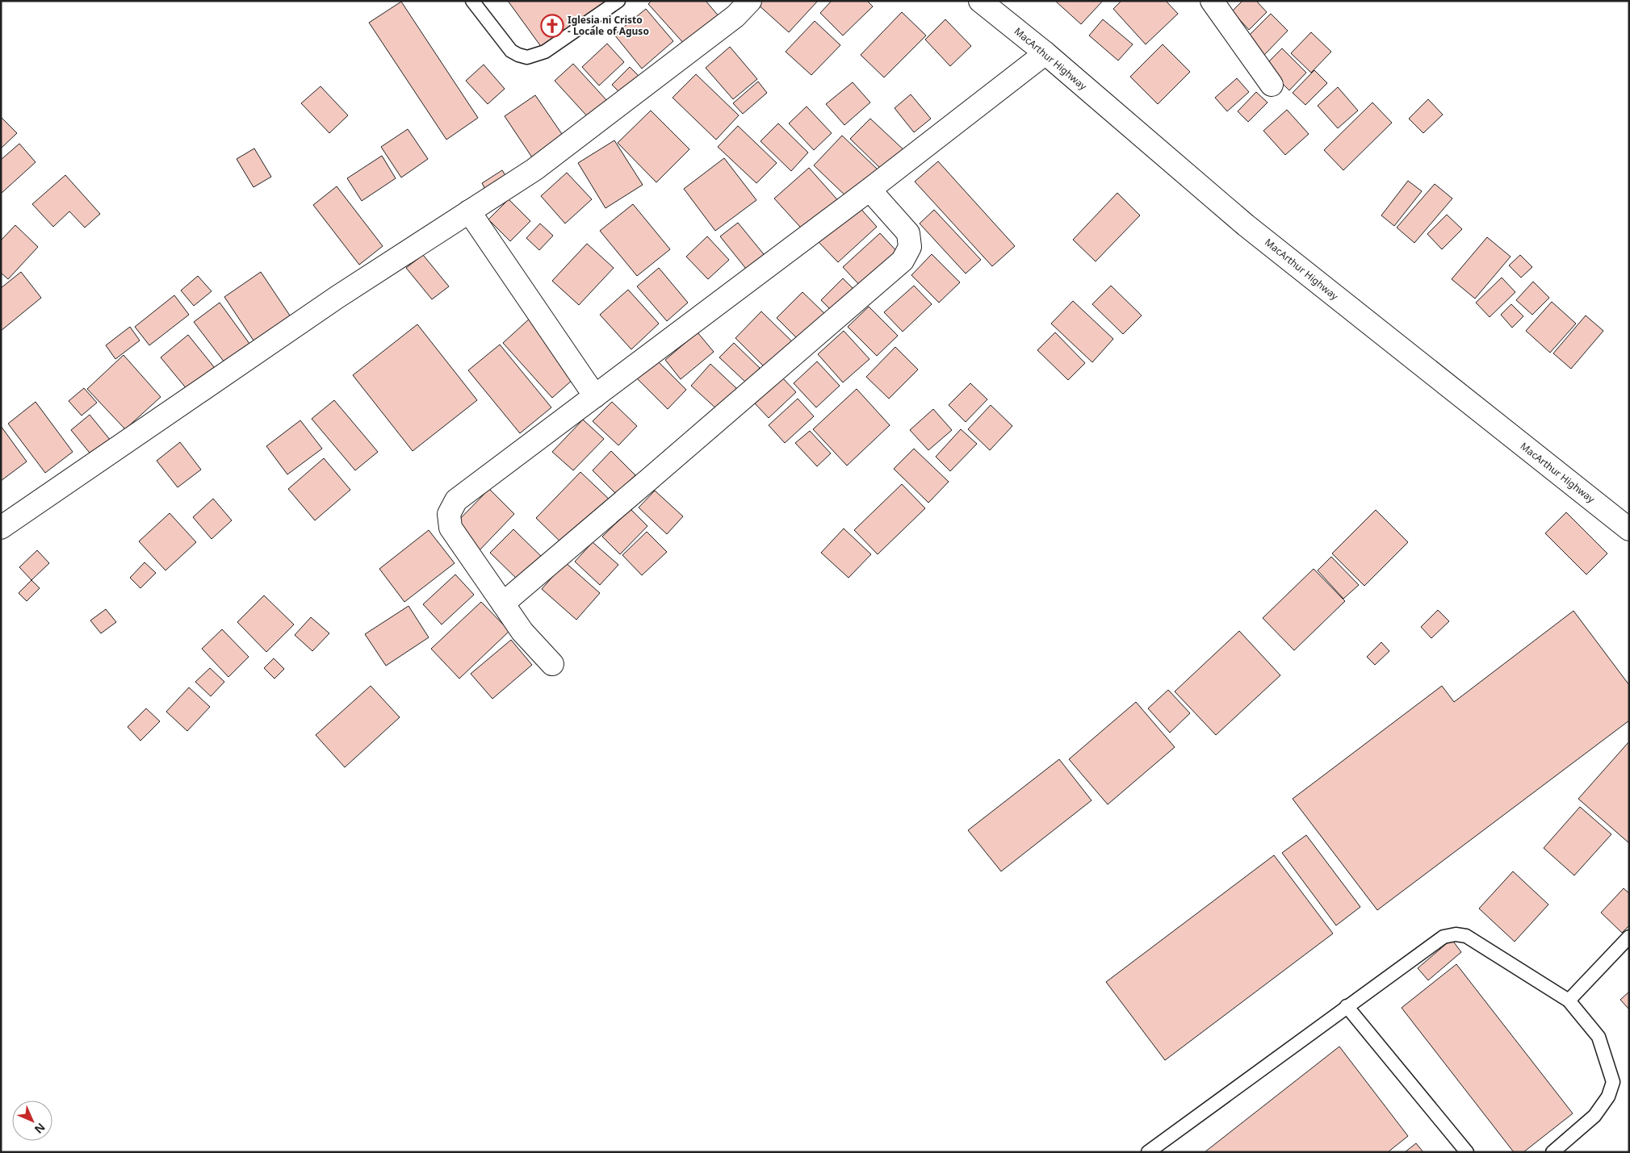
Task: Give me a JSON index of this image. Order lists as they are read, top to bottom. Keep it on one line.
{"streets":{"main road":["MacArthur Highway"]},"places":{"church":["Iglesia ni Cristo - Locale of Aguso"]},"north":"bottom right"}
